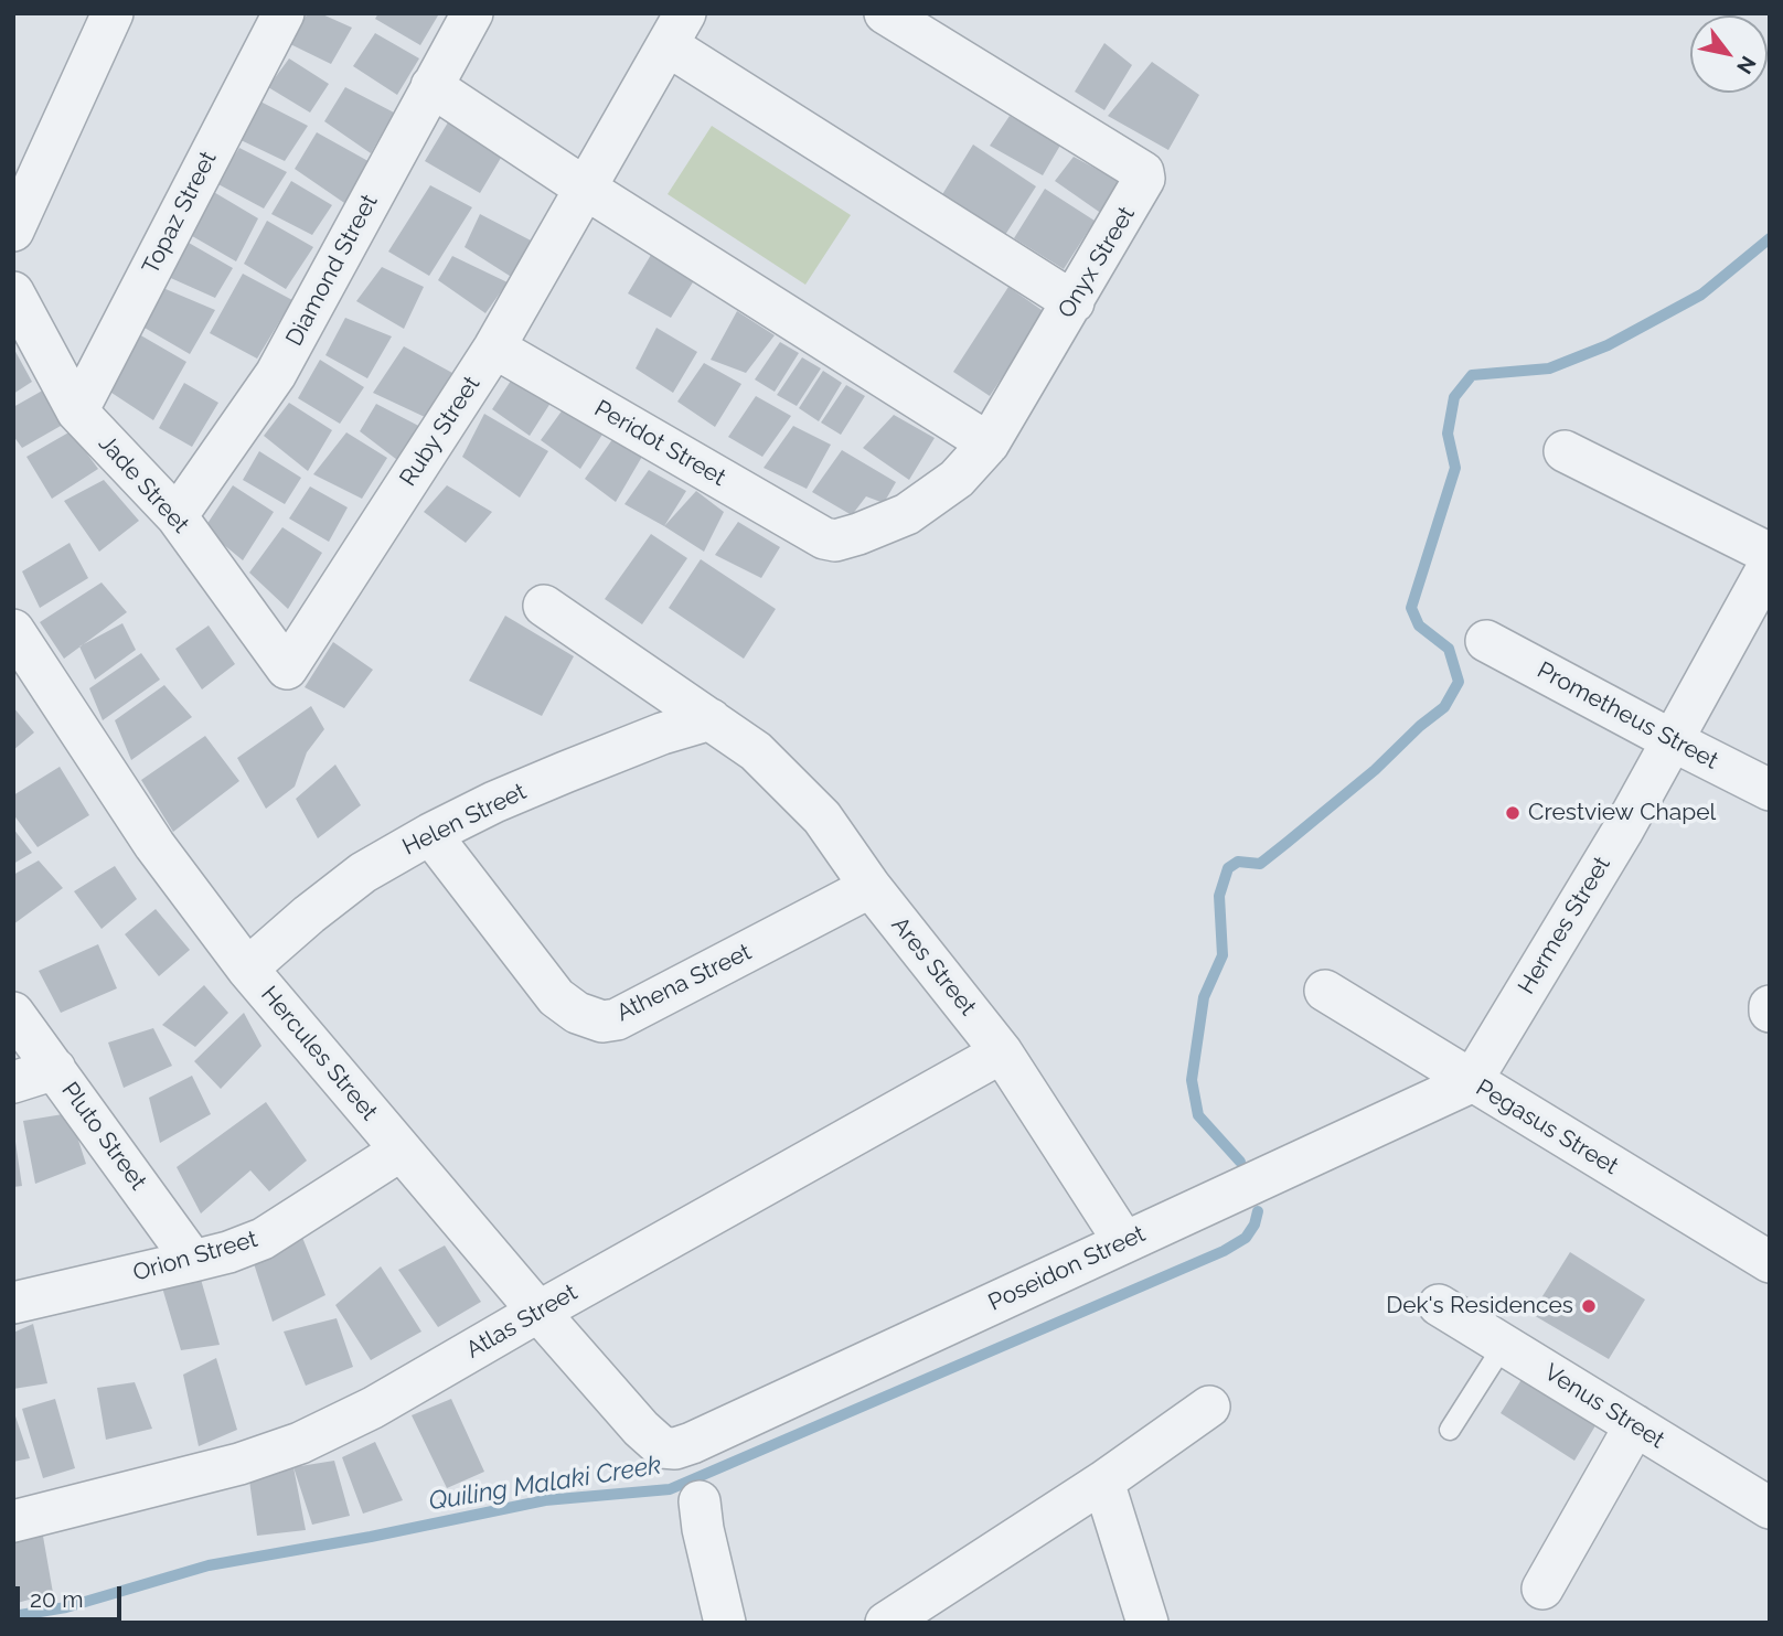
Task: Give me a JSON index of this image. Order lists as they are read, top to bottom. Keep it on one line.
{"streets":{"street":["Topaz Street","Onyx Street","Diamond Street","Ruby Street","Peridot Street","Jade Street","Prometheus Street","Helen Street","Hermes Street","Ares Street","Athena Street","Hercules Street","Pegasus Street","Pluto Street","Orion Street","Poseidon Street","Atlas Street","Venus Street"]},"crossings":[["Topaz Street","Jade Street"],["Onyx Street","Peridot Street"],["Diamond Street","Jade Street"],["Ruby Street","Peridot Street"],["Ruby Street","Jade Street"],["Prometheus Street","Hermes Street"],["Helen Street","Ares Street"],["Helen Street","Athena Street"],["Helen Street","Hercules Street"],["Hermes Street","Pegasus Street"],["Hermes Street","Poseidon Street"],["Ares Street","Athena Street"],["Ares Street","Poseidon Street"],["Ares Street","Atlas Street"],["Hercules Street","Orion Street"],["Hercules Street","Poseidon Street"],["Hercules Street","Atlas Street"],["Pegasus Street","Poseidon Street"],["Pluto Street","Orion Street"]],"water":["Quiling Malaki Creek"],"places":["Crestview Chapel","Dek's Residences"],"scale_bar":"20 m","north":"bottom right"}
